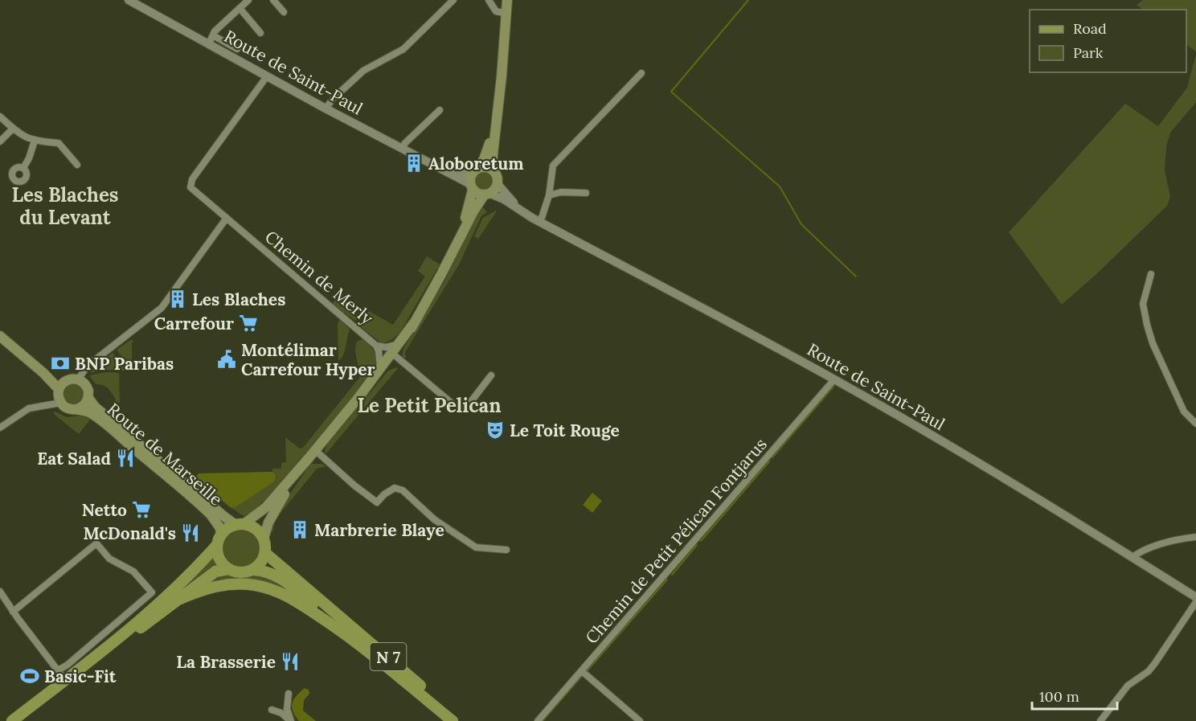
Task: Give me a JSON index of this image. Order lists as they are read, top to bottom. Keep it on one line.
{"streets":{"main road":["Route de Marseille","N 7"],"street":["Route de Saint-Paul","Chemin de Merly","Chemin de Petit Pélican Fontjarus"]},"crossings":[["Route de Saint-Paul","Chemin de Merly"],["Route de Saint-Paul","Chemin de Petit Pélican Fontjarus"],["Route de Marseille","N 7"]],"districts":["Les Blaches du Levant","Le Petit Pelican"],"places":{"building":["Aloboretum","Les Blaches","Marbrerie Blaye"],"supermarket":["Carrefour","Netto"],"public building":["Montélimar Carrefour Hyper"],"bank":["BNP Paribas"],"theatre":["Le Toit Rouge"],"restaurant":["Eat Salad","McDonald's","La Brasserie"],"sports":["Basic-Fit"]},"legend":["Road","Park"],"scale_bar":"100 m"}
